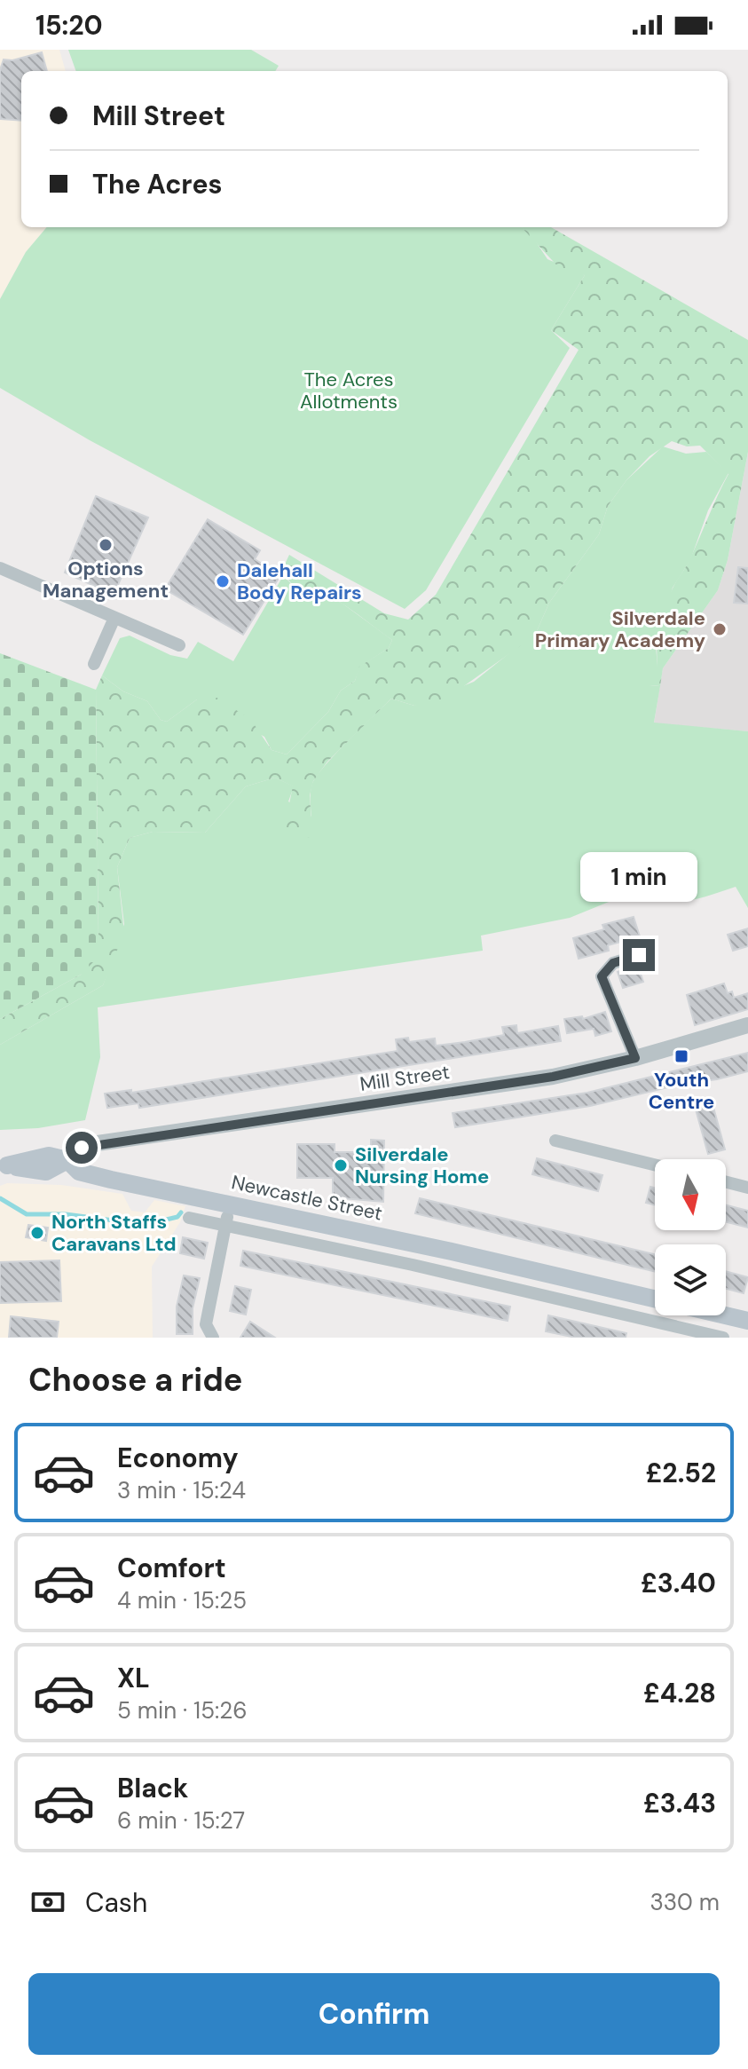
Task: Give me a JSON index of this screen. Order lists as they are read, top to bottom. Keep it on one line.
{"streets":{"main road":["Newcastle Street"],"street":["Mill Street"]},"crossings":[["Mill Street","Newcastle Street"]],"parks":["The Acres Allotments"],"places":{"other":["Options Management","Dalehall Body Repairs","Silverdale Primary Academy","Silverdale Nursing Home","North Staffs Caravans Ltd"],"transit":["Youth Centre"]},"north":"bottom","page":{"status":"15:20","banner":["Mill Street","The Acres"],"bubble":"1 min","heading":"Choose a ride","list":[{"name":"Economy","note":"3 min · 15:24","value":"£2.52"},{"name":"Comfort","note":"4 min · 15:25","value":"£3.40"},{"name":"XL","note":"5 min · 15:26","value":"£4.28"},{"name":"Black","note":"6 min · 15:27","value":"£3.43"}],"pay":["Cash","330 m"],"buttons":"Confirm"}}
